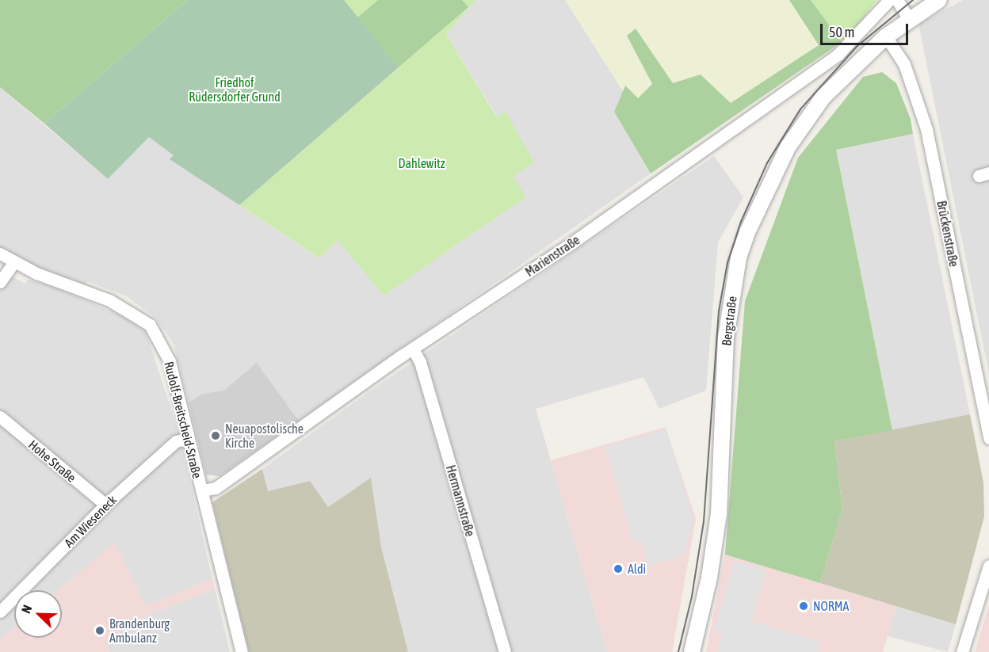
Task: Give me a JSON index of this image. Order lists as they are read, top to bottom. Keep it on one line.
{"streets":{"street":["Brückenstraße","Marienstraße","Bergstraße","Rudolf-Breitscheid-Straße","Hohe Straße","Hermannstraße","Am Wieseneck"]},"crossings":[["Brückenstraße","Bergstraße"],["Marienstraße","Rudolf-Breitscheid-Straße"],["Marienstraße","Hermannstraße"],["Rudolf-Breitscheid-Straße","Am Wieseneck"],["Hohe Straße","Am Wieseneck"]],"parks":["Friedhof Rüdersdorfer Grund","Dahlewitz"],"places":["Neuapostolische Kirche","Aldi","NORMA","Brandenburg Ambulanz"],"scale_bar":"50 m","north":"top left"}
